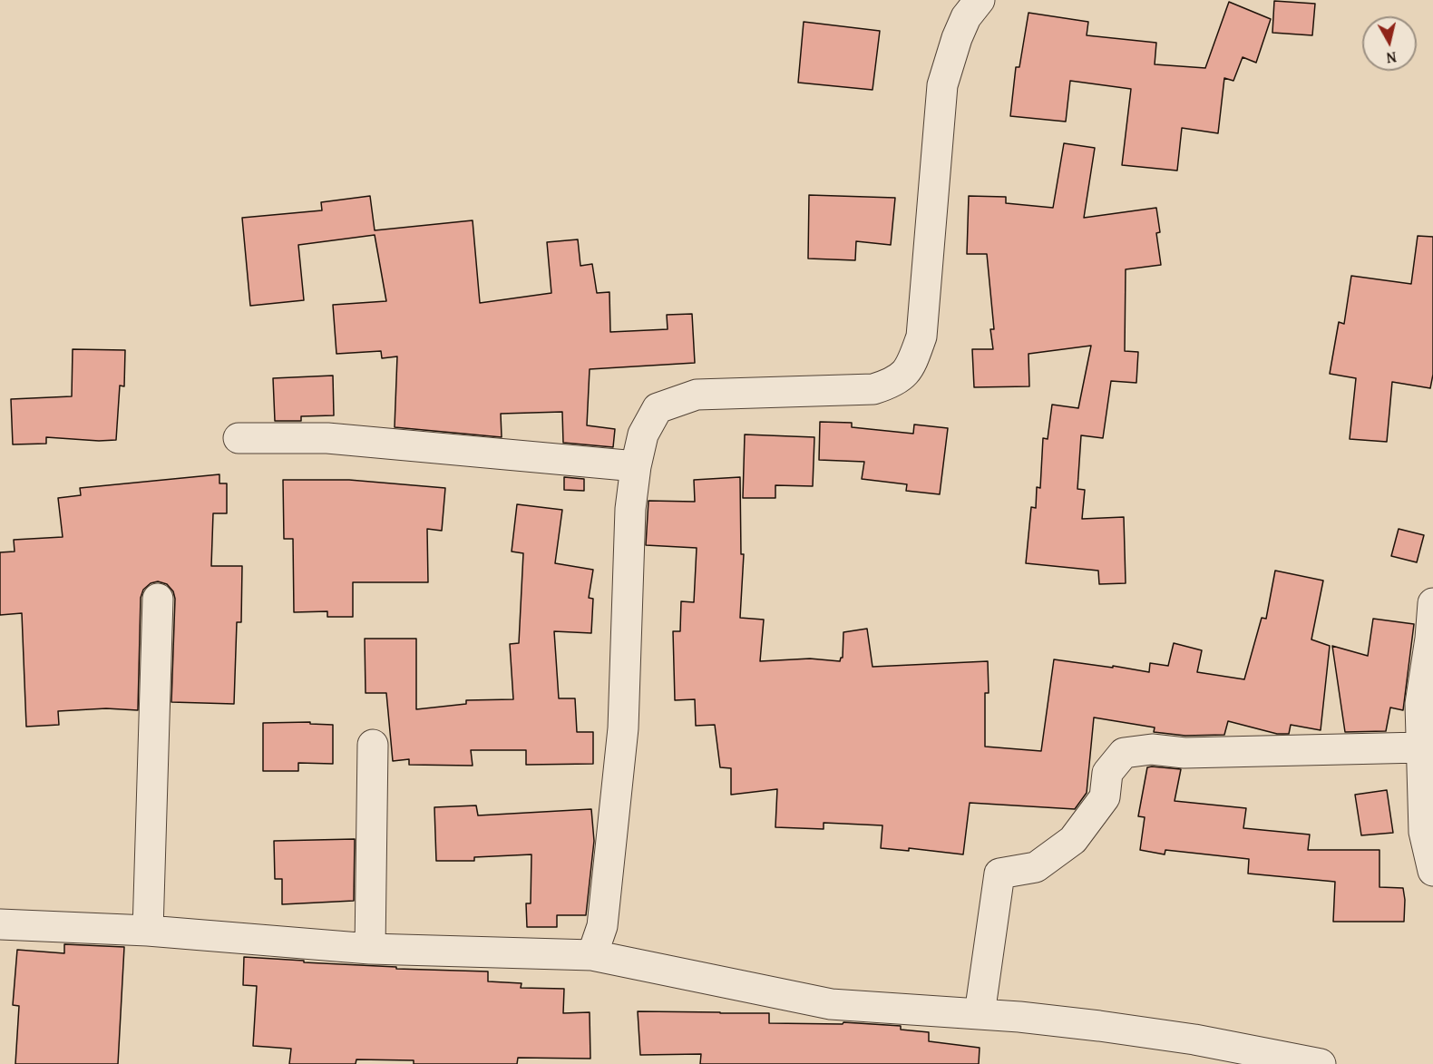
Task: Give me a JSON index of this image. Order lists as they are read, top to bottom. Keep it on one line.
{"north":"bottom"}
